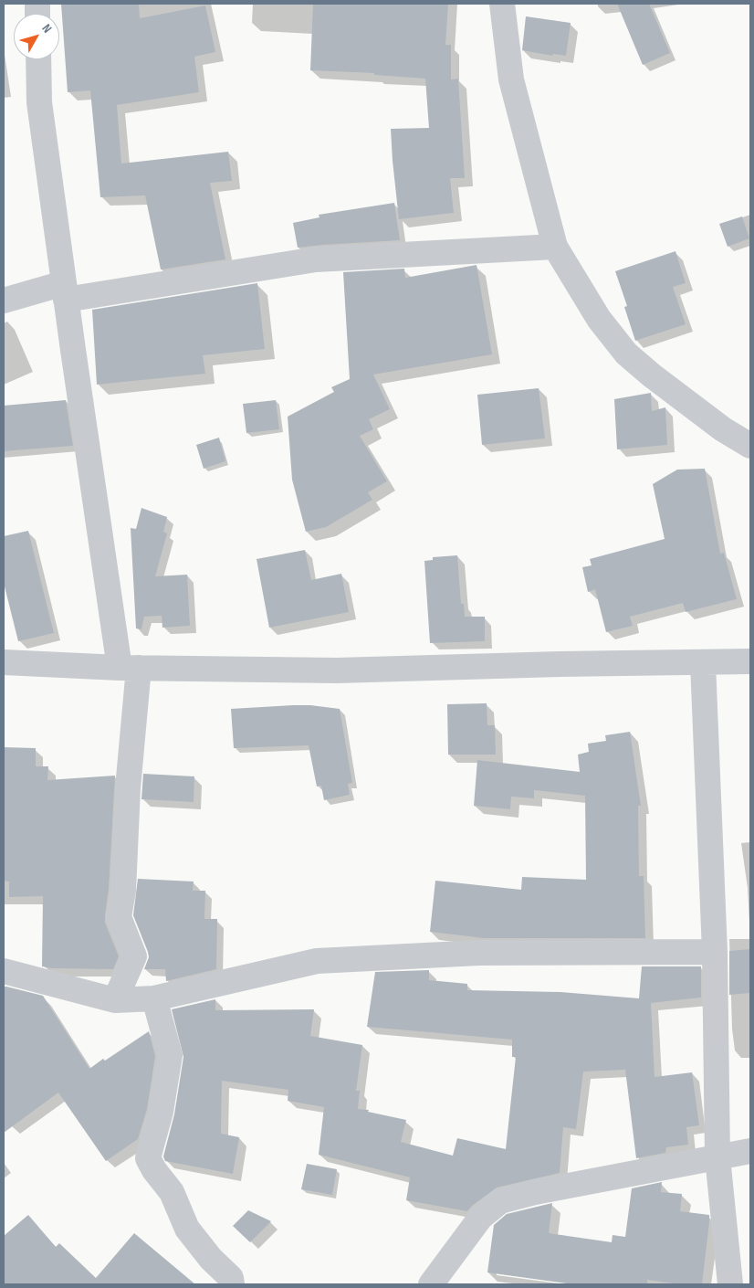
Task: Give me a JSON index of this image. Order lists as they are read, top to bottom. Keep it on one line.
{"north":"top right"}
